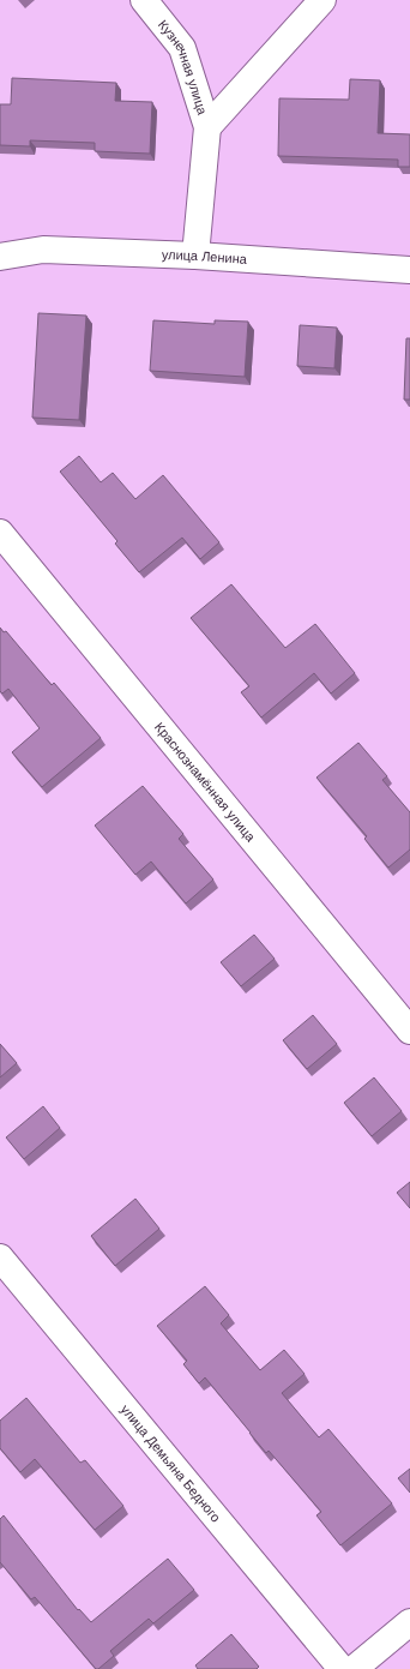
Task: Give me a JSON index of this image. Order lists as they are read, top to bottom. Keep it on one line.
{"streets":{"street":["Кузнечная улица","улица Ленина","Краснознамённая улица","улица Демьяна Бедного"]},"crossings":[["Кузнечная улица","улица Ленина"]]}
